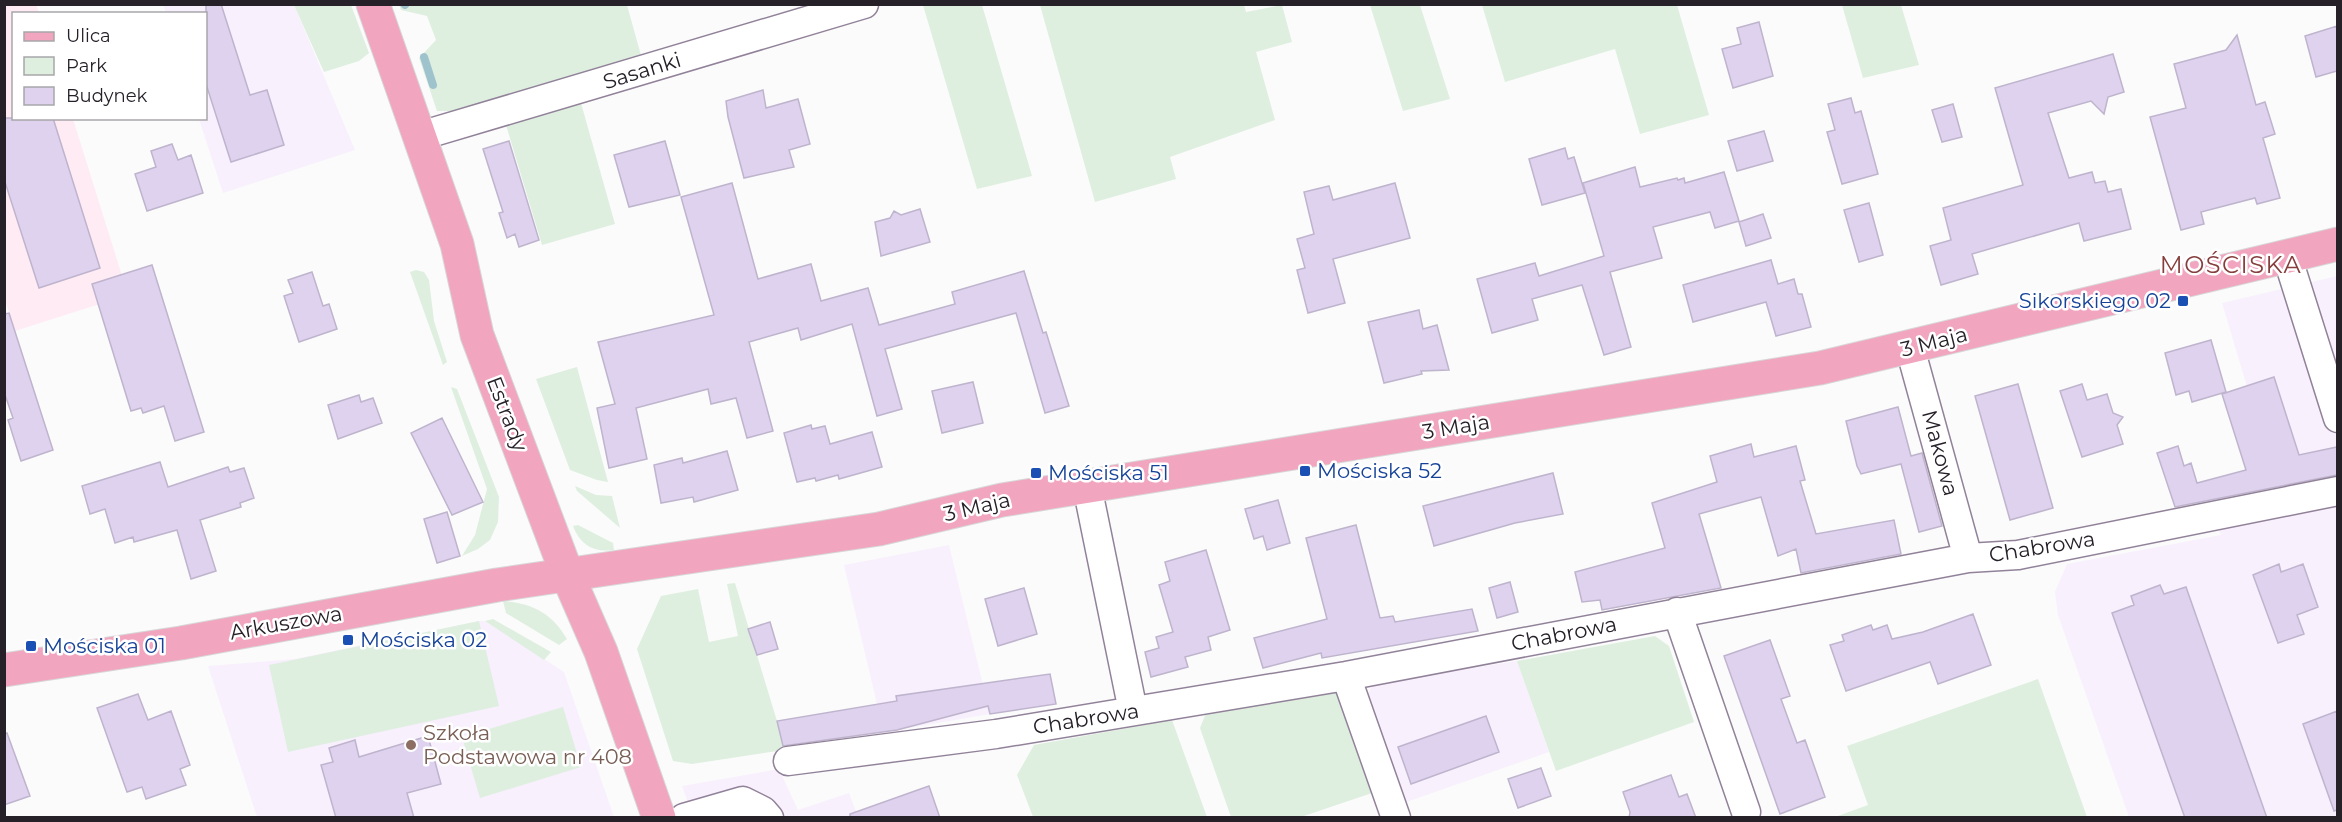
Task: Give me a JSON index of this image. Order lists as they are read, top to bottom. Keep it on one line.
{"streets":{"main road":["3 Maja","Estrady","Arkuszowa"],"street":["Sasanki","Makowa","Chabrowa"]},"crossings":[["Sasanki","Estrady"],["3 Maja","Estrady"],["3 Maja","Makowa"],["3 Maja","Arkuszowa"],["Estrady","Arkuszowa"],["Makowa","Chabrowa"]],"districts":["MOŚCISKA"],"places":{"transit":["Sikorskiego 02","Mościska 52","Mościska 51","Mościska 02","Mościska 01"],"other":["Szkoła Podstawowa nr 408"]},"legend":["Ulica","Park","Budynek"]}
